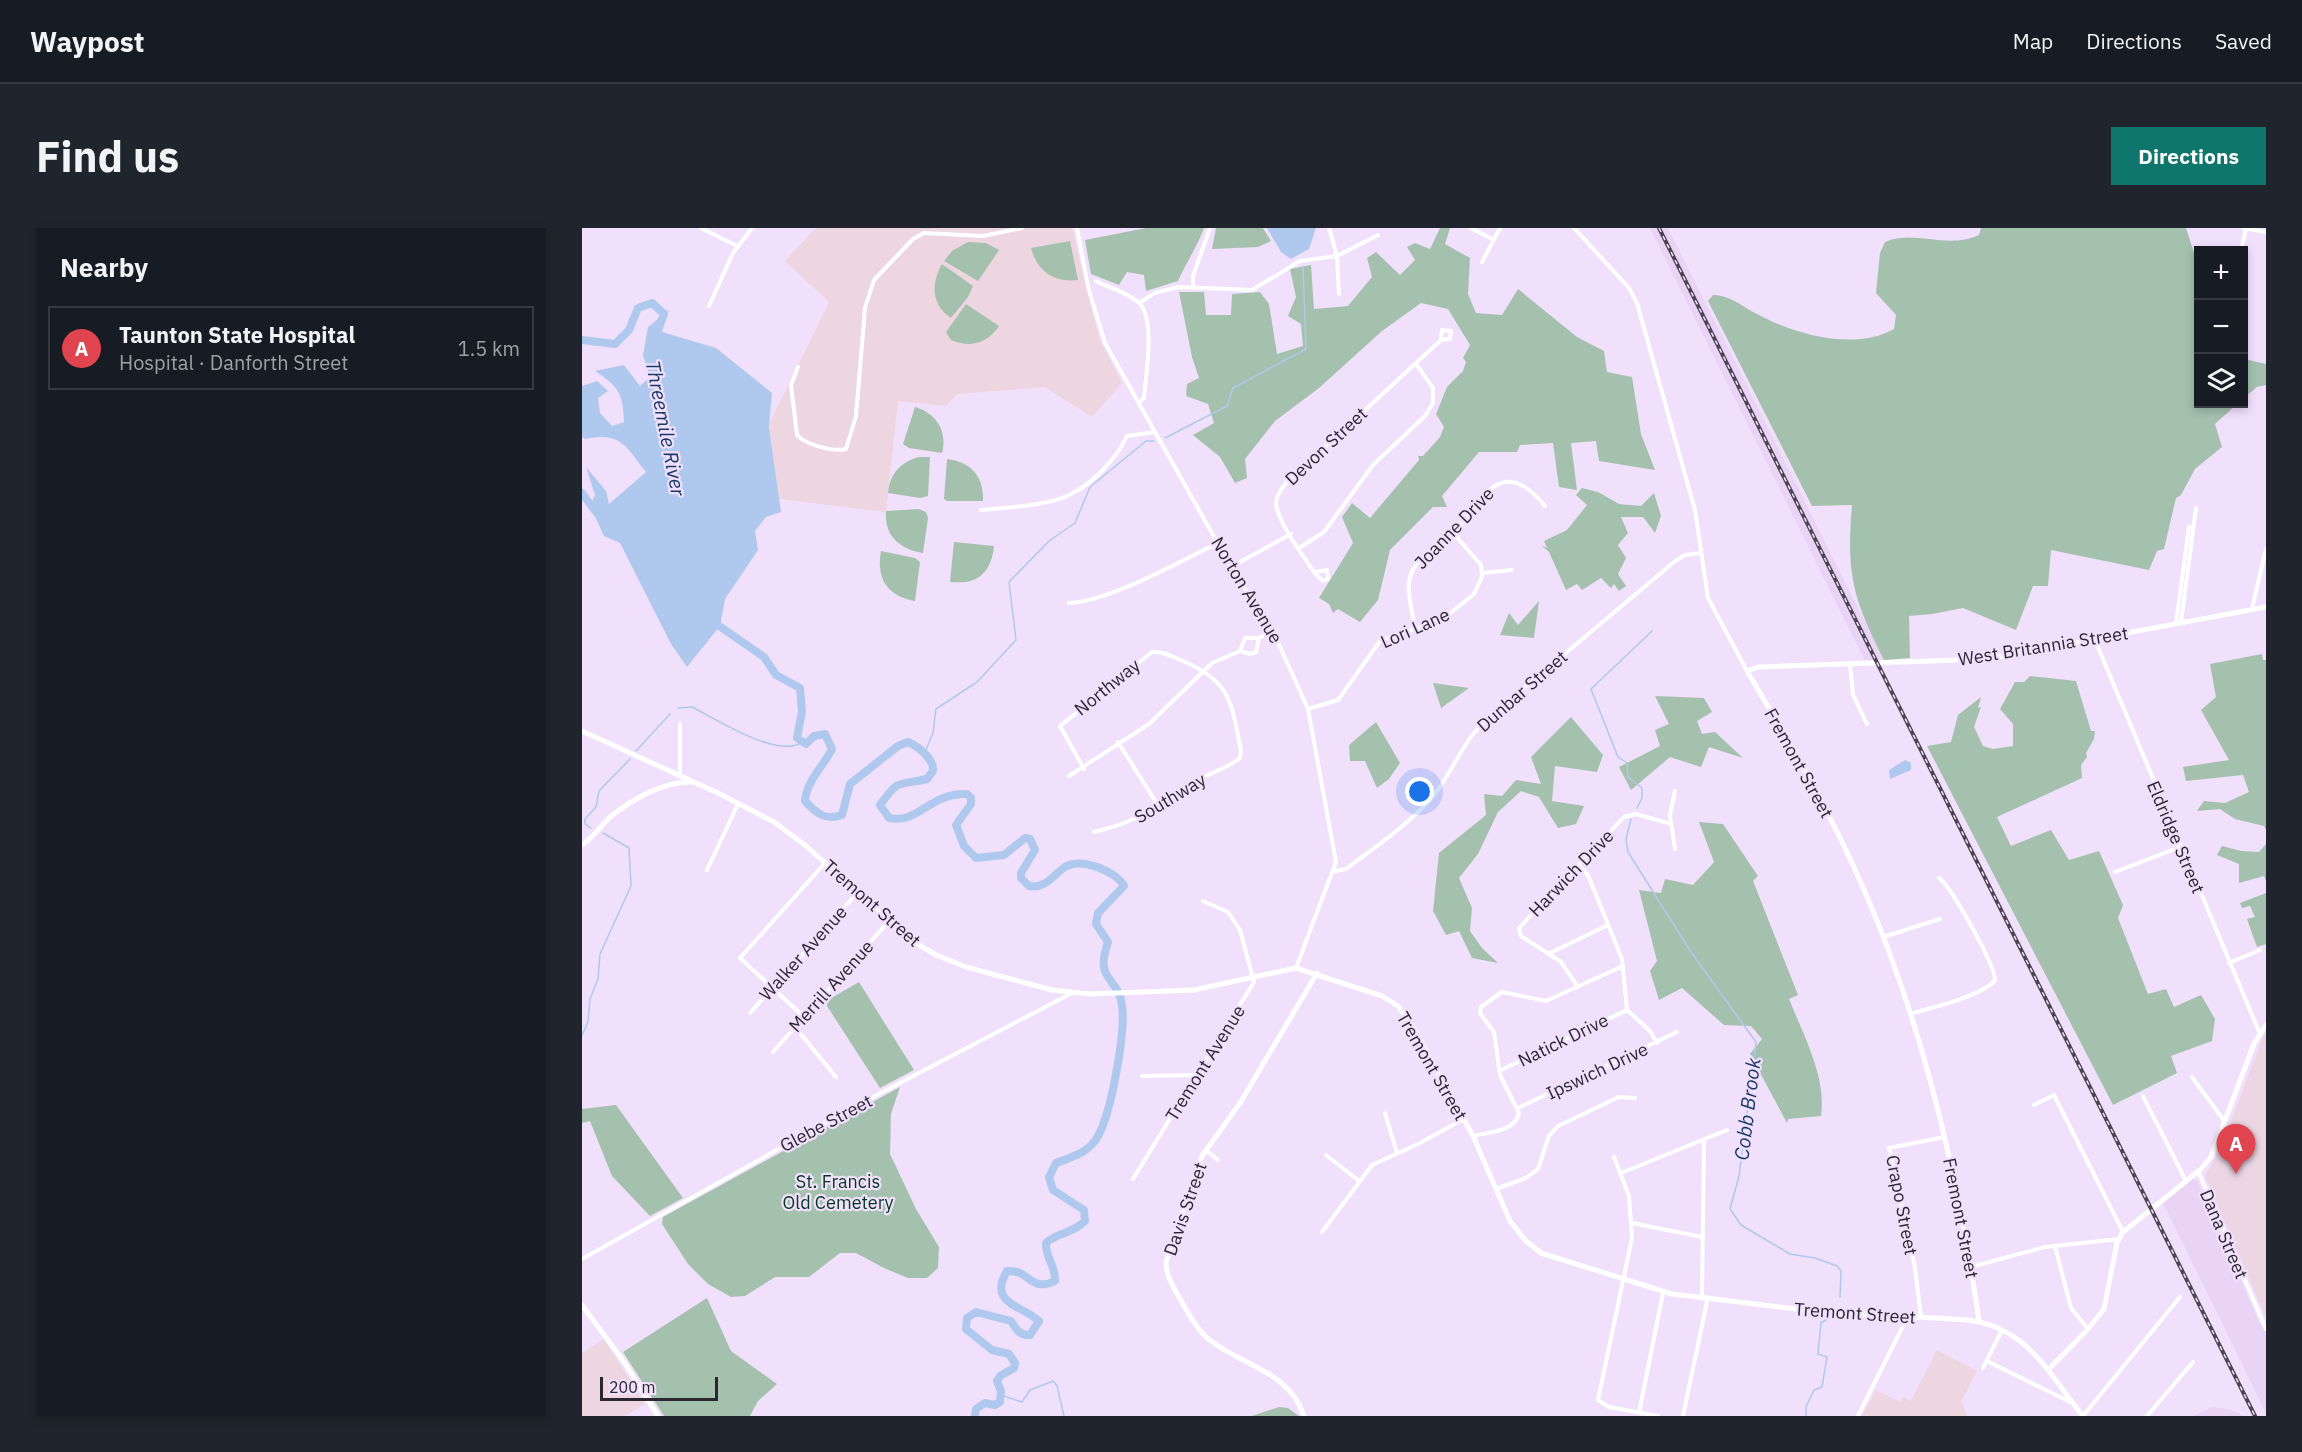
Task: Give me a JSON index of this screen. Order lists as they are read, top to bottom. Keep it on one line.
{"streets":{"street":["Devon Street","Joanne Drive","Norton Avenue","Lori Lane","West Britannia Street","Northway","Dunbar Street","Fremont Street","Southway","Eldridge Street","Harwich Drive","Tremont Street","Walker Avenue","Merrill Avenue","Natick Drive","Tremont Avenue","Ipswich Drive","Glebe Street","Crapo Street","Davis Street","Dana Street"]},"crossings":[["Joanne Drive","Lori Lane"],["Norton Avenue","Lori Lane"],["Norton Avenue","Dunbar Street"],["Norton Avenue","Tremont Street"],["West Britannia Street","Fremont Street"],["West Britannia Street","Eldridge Street"],["Northway","Southway"],["Dunbar Street","Fremont Street"],["Fremont Street","Tremont Street"],["Fremont Street","Crapo Street"],["Tremont Street","Walker Avenue"],["Tremont Street","Merrill Avenue"],["Tremont Street","Tremont Avenue"],["Tremont Street","Glebe Street"],["Tremont Street","Crapo Street"],["Tremont Street","Davis Street"]],"water":["Threemile River","Cobb Brook"],"parks":["St. Francis Old Cemetery"],"scale_bar":"200 m","page":{"header":"Waypost","nav":["Map","Directions","Saved"],"buttons":"Directions","title":"Find us","heading":"Nearby","map_buttons":["+","−"],"list":[{"mark":"A","name":"Taunton State Hospital","note":"Hospital · Danforth Street","value":"1.5 km"}],"pins":"A","scale":"200 m"}}
